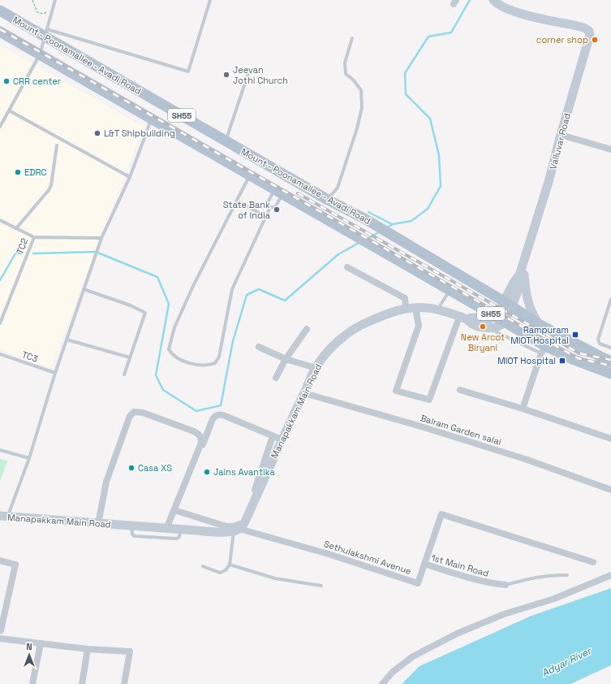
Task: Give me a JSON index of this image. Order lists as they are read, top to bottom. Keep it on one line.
{"streets":{"main road":["Mount - Poonamallee - Avadi Road","SH55","Valluvar Road","Manapakkam Main Road"],"street":["Balram Garden salai","Sethulakshmi Avenue","1st Main Road"],"lane":["TC2","TC3"]},"crossings":[["Mount - Poonamallee - Avadi Road","Valluvar Road"],["Manapakkam Main Road","Balram Garden salai"],["Manapakkam Main Road","Sethulakshmi Avenue"],["Sethulakshmi Avenue","1st Main Road"]],"water":["Adyar River"],"places":{"other":["corner shop","Jeevan Jothi Church","CRR center","L&T Shipbuilding","EDRC","State Bank of India","New Arcot Biryani","Casa XS","Jains Avantika"],"transit":["Rampuram MIOT Hospital","MIOT Hospital"]},"north":"top"}
